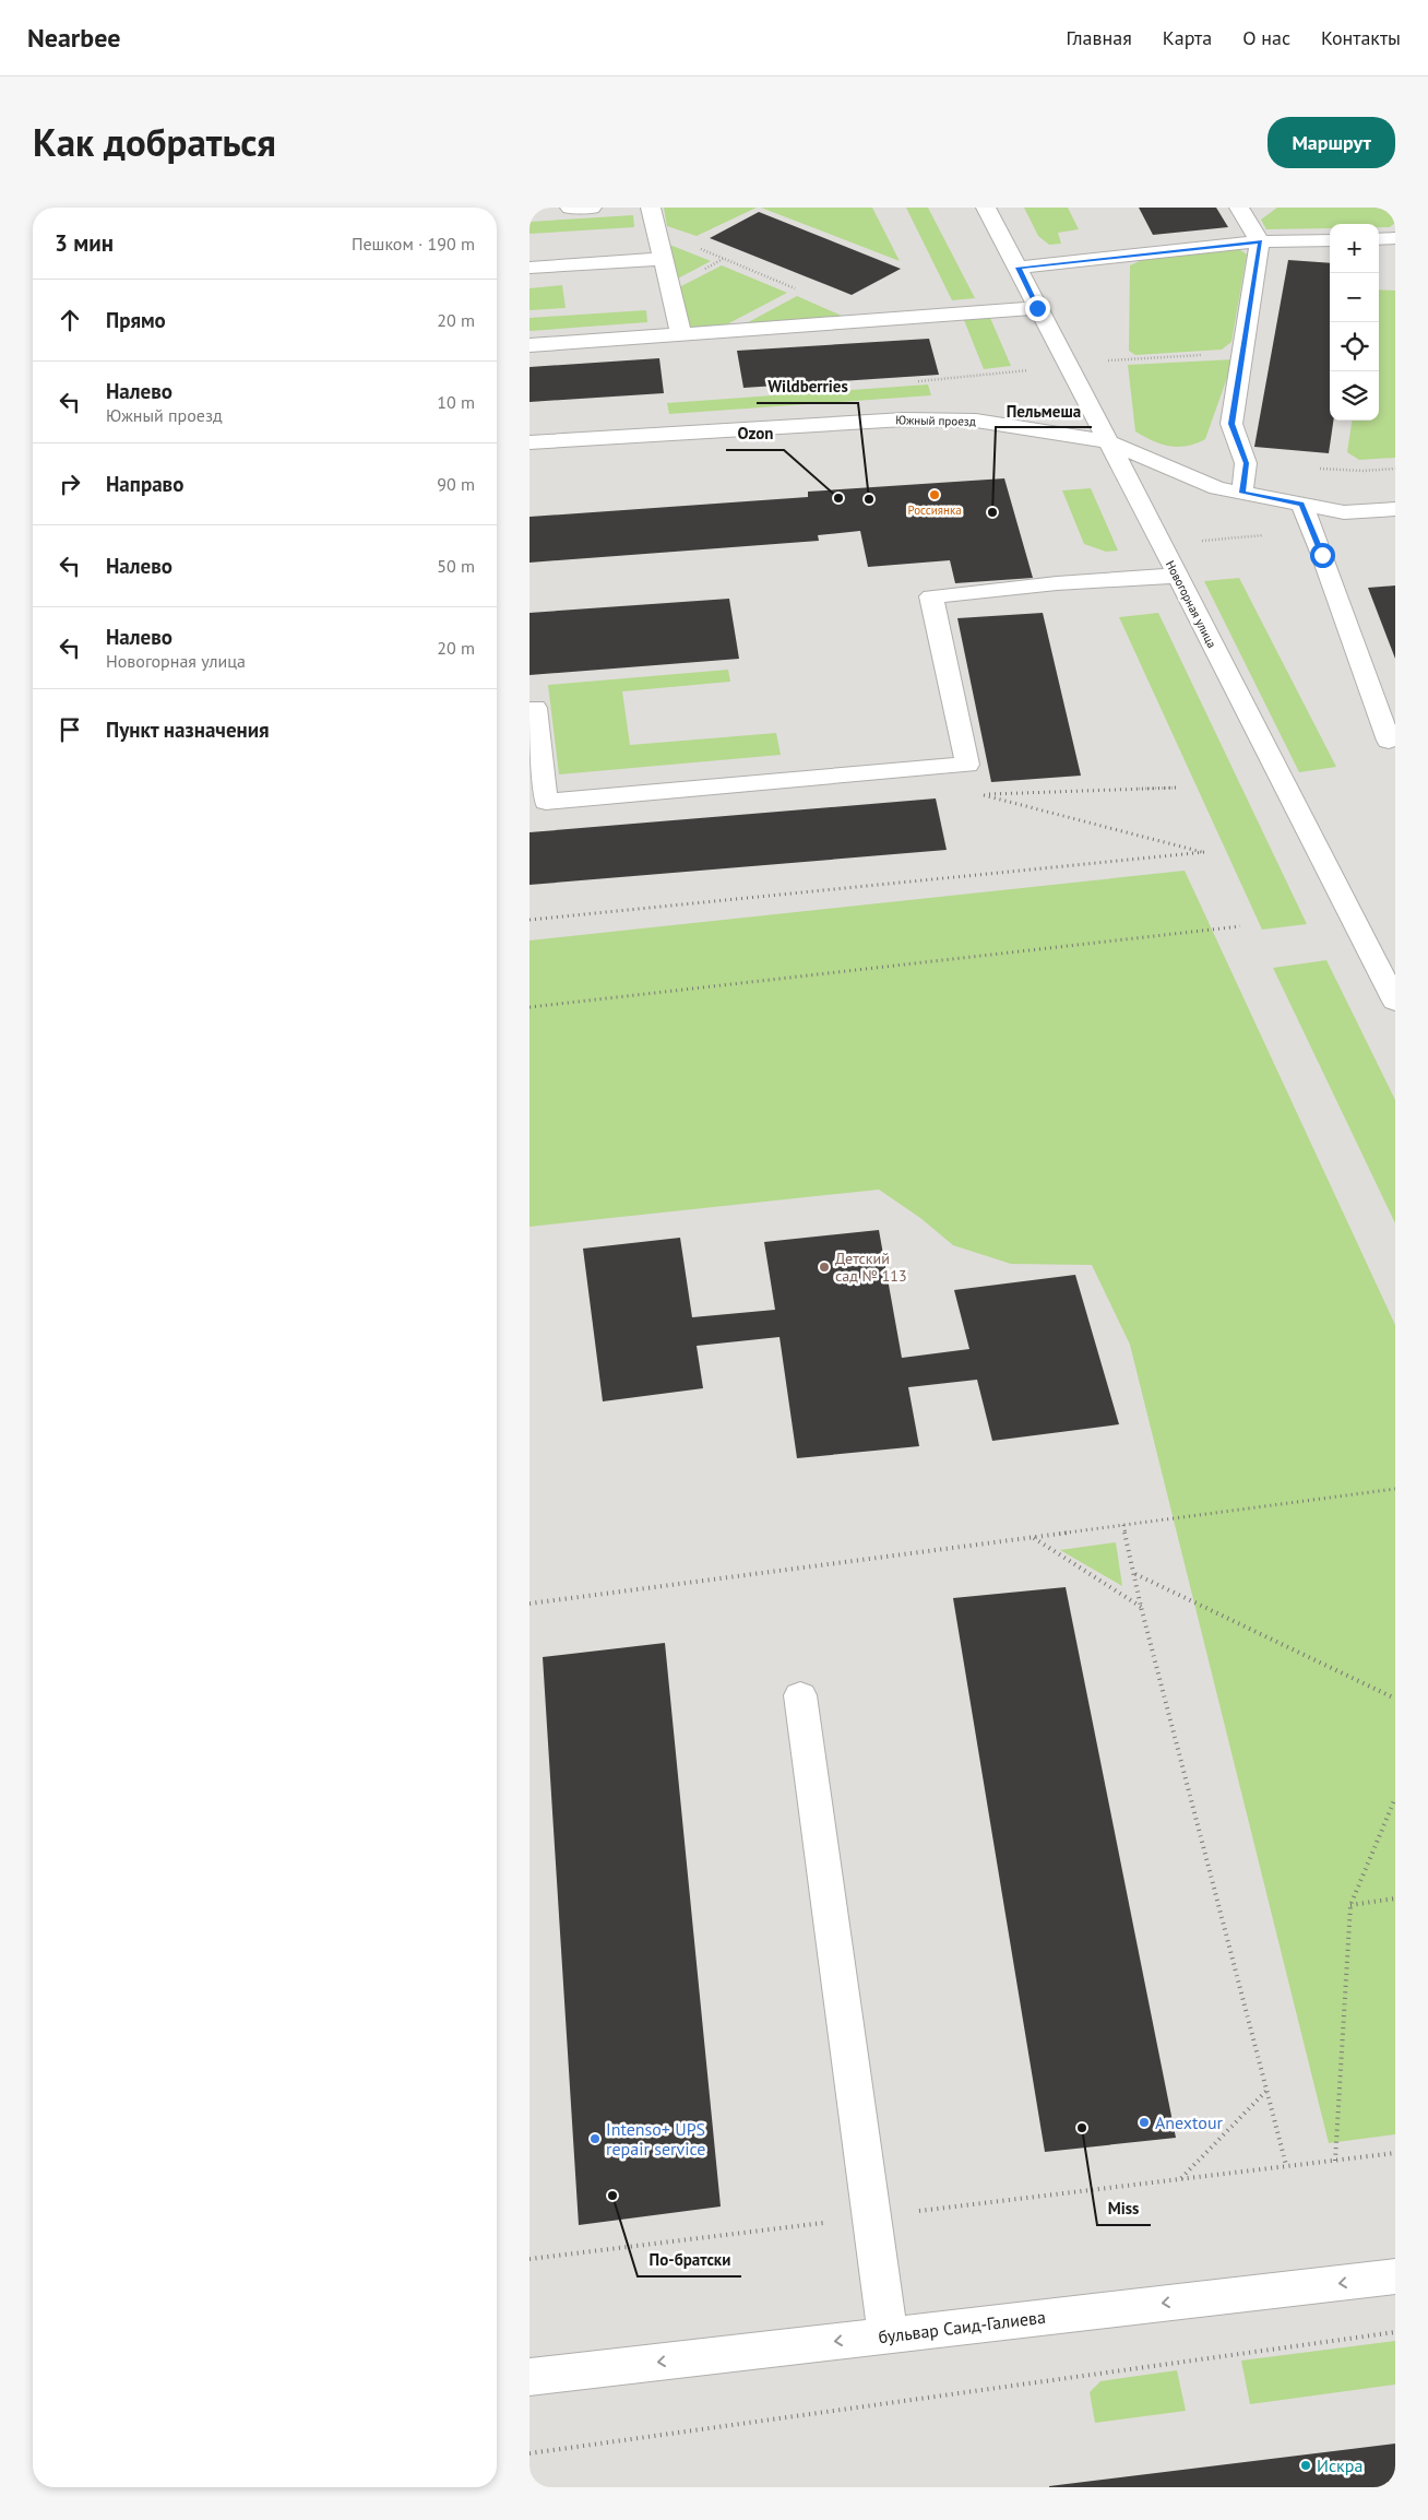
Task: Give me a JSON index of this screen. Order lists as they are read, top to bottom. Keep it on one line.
{"streets":{"street":["Южный проезд","Новогорная улица","бульвар Саид-Галиева"]},"crossings":[["Южный проезд","Новогорная улица"]],"one_way":["бульвар Саид-Галиева"],"places":["Россиянка","Ozon","Wildberries","Пельмеша","Детский сад № 113","Anextour","Miss","Intenso+ UPS repair service","По-братски","Искра"],"page":{"header":"Nearbee","nav":["Главная","Карта","О нас","Контакты"],"title":"Как добраться","buttons":"Маршрут","heading":["3 мин","Пешком · 190 m"],"map_buttons":["+","−"],"list":[["Прямо","20 m"],["Налево","Южный проезд","10 m"],["Направо","90 m"],["Налево","50 m"],["Налево","Новогорная улица","20 m"],"Пункт назначения"]}}
